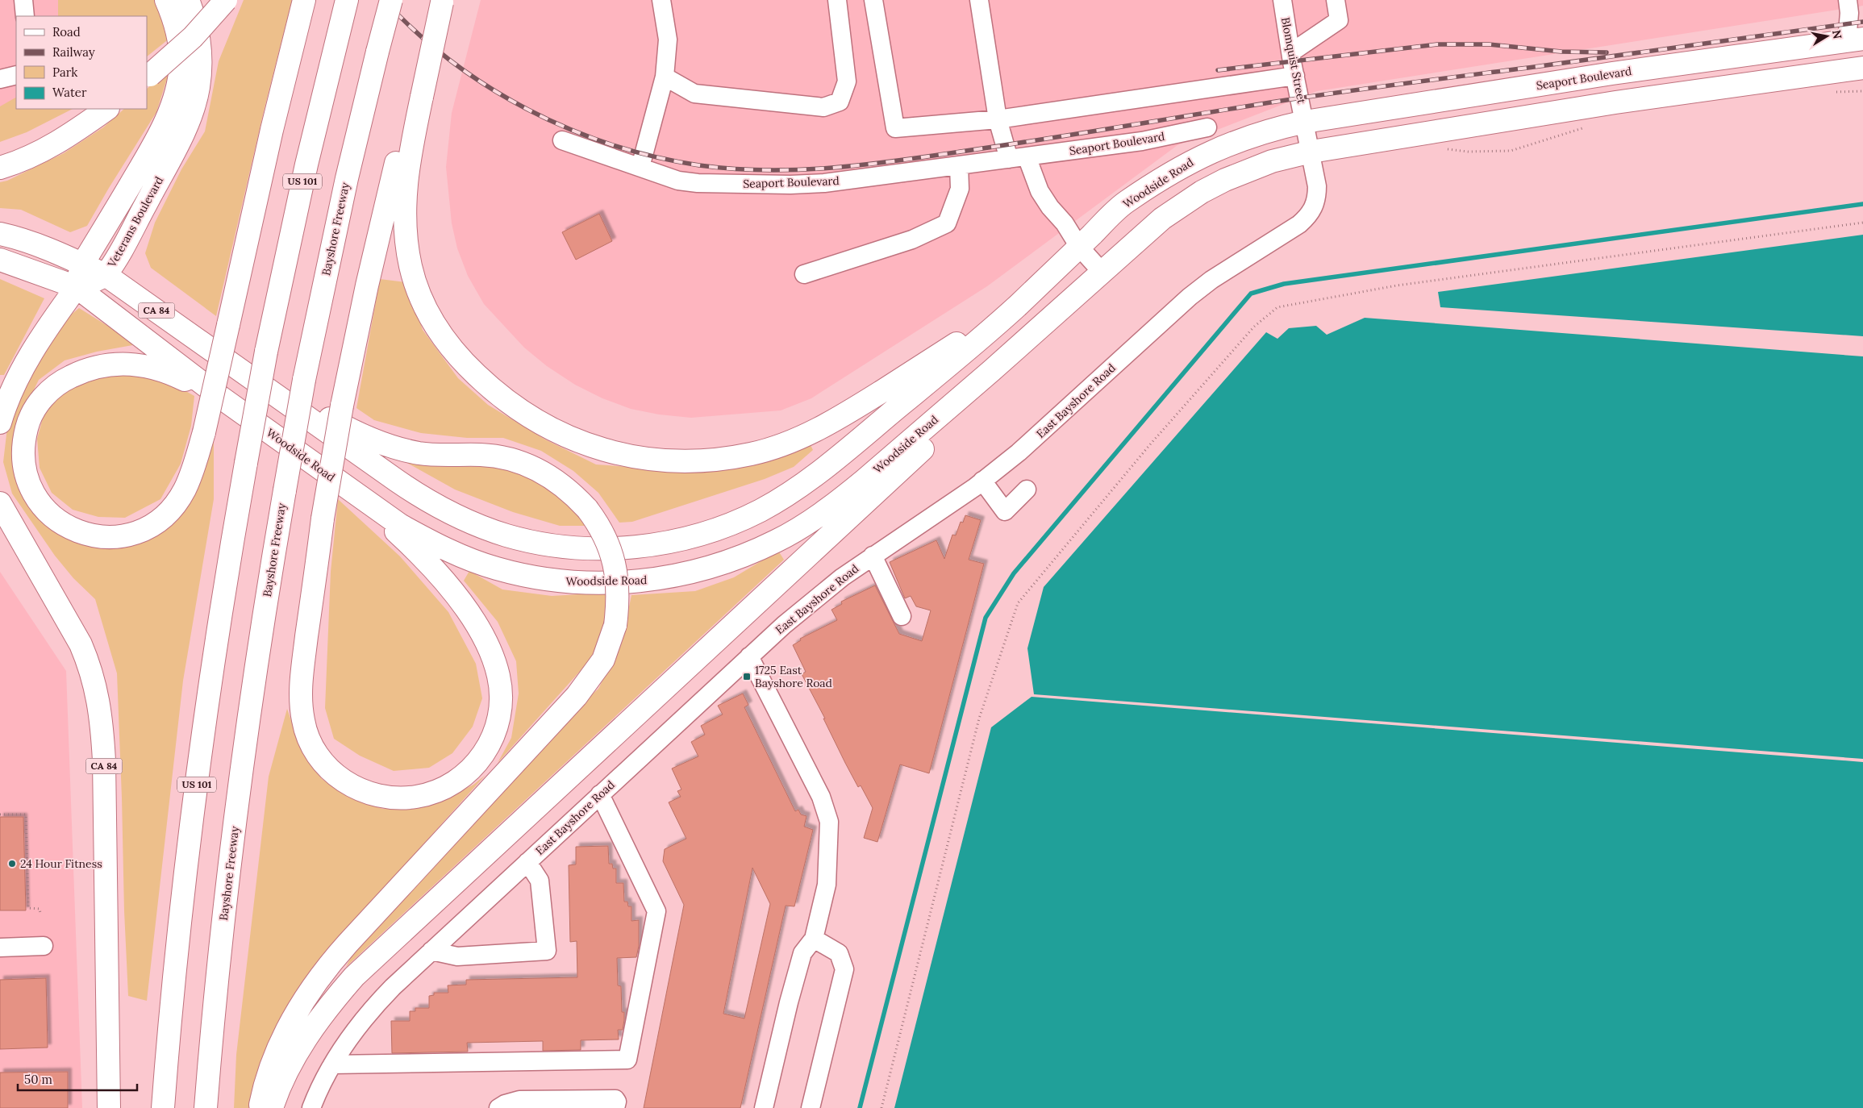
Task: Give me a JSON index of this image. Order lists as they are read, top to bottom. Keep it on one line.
{"streets":{"main road":["Seaport Boulevard","US 101","Woodside Road","Veterans Boulevard","Bayshore Freeway","CA 84"],"street":["Blomquist Street","East Bayshore Road"]},"crossings":[["Blomquist Street","Seaport Boulevard"],["Blomquist Street","Woodside Road"],["Blomquist Street","East Bayshore Road"],["Seaport Boulevard","Woodside Road"],["Seaport Boulevard","East Bayshore Road"],["Woodside Road","Veterans Boulevard"],["Woodside Road","East Bayshore Road"]],"places":{"transit":["1725 East Bayshore Road"],"other":["24 Hour Fitness"]},"legend":["Road","Railway","Park","Water"],"scale_bar":"50 m","north":"right"}
